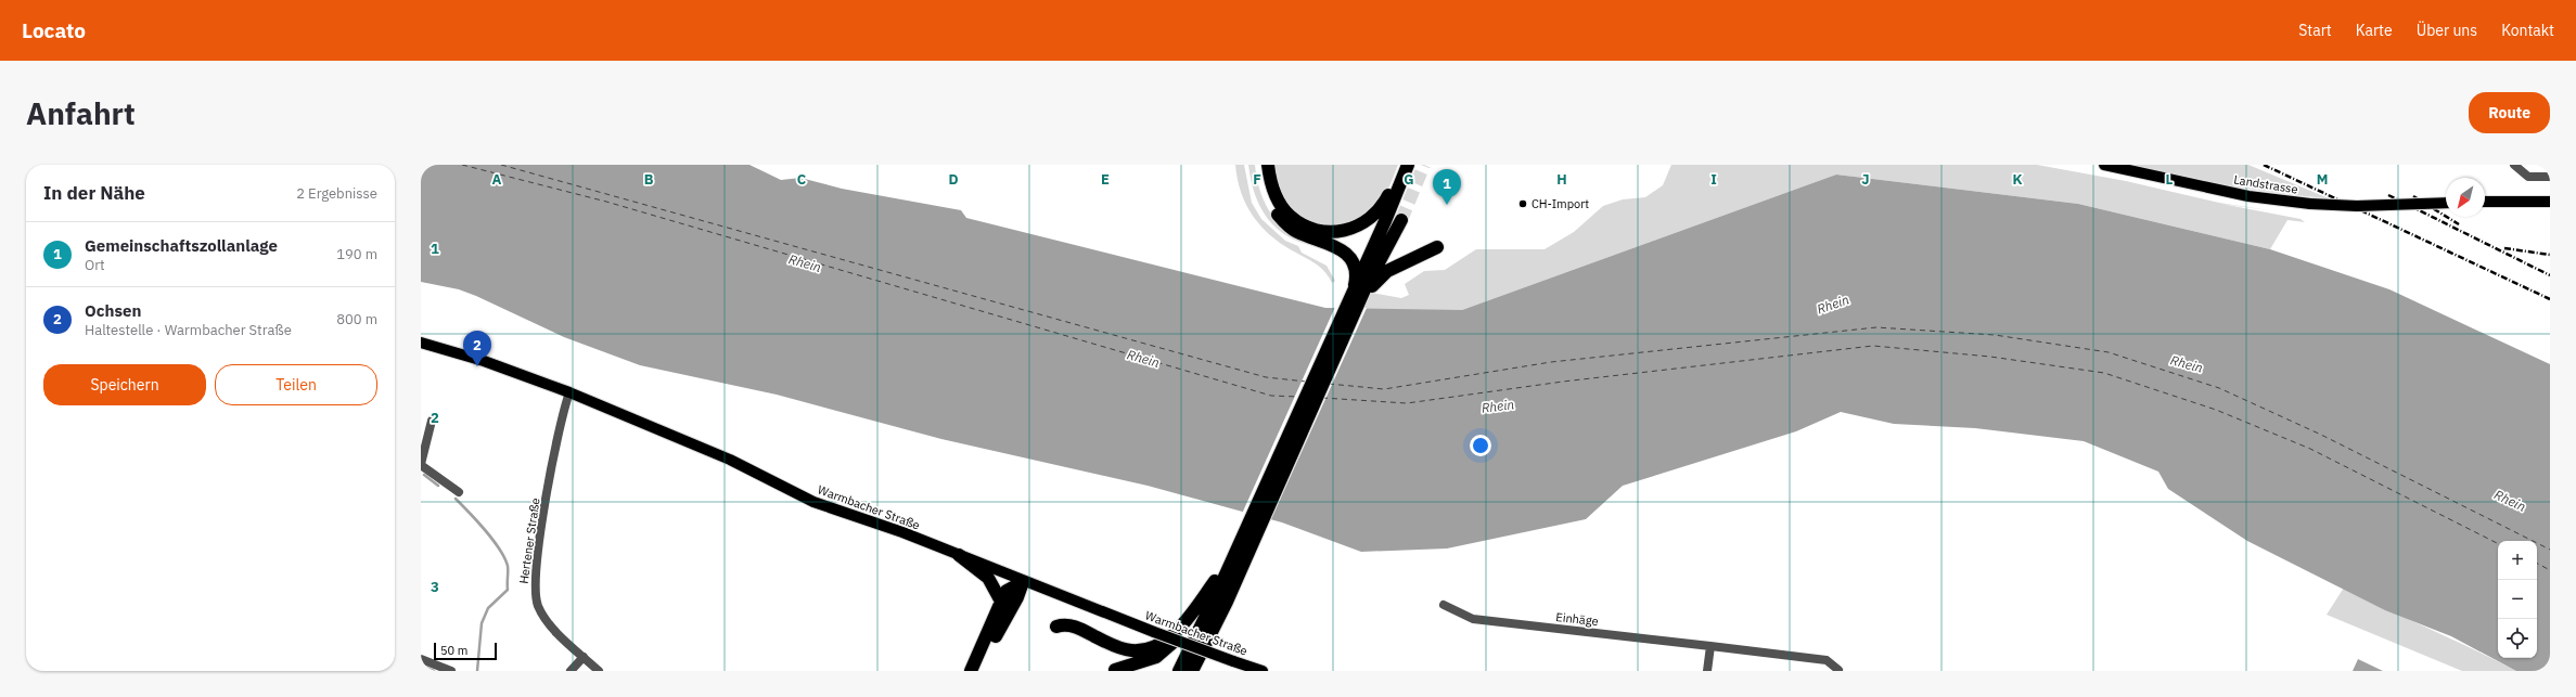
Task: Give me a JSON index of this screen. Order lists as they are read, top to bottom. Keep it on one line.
{"streets":{"main road":["Landstrasse","Warmbacher Straße"],"street":["Hertener Straße","Einhäge"]},"crossings":[["Warmbacher Straße","Hertener Straße"]],"water":["Rhein"],"places":["CH-Import"],"scale_bar":"50 m","north":"bottom left","page":{"header":"Locato","nav":["Start","Karte","Über uns","Kontakt"],"buttons":["Route",["Speichern","Teilen"]],"title":"Anfahrt","heading":["In der Nähe","2 Ergebnisse"],"pins":["1","2"],"list":[{"mark":"1","name":"Gemeinschaftszollanlage","note":"Ort","value":"190 m"},{"mark":"2","name":"Ochsen","note":"Haltestelle · Warmbacher Straße","value":"800 m"}],"map_buttons":["+","−"],"scale":"50 m"},"grid":{"columns":["A","B","C","D","E","F","G","H","I","J","K","L","M"],"rows":["1","2","3"]}}
